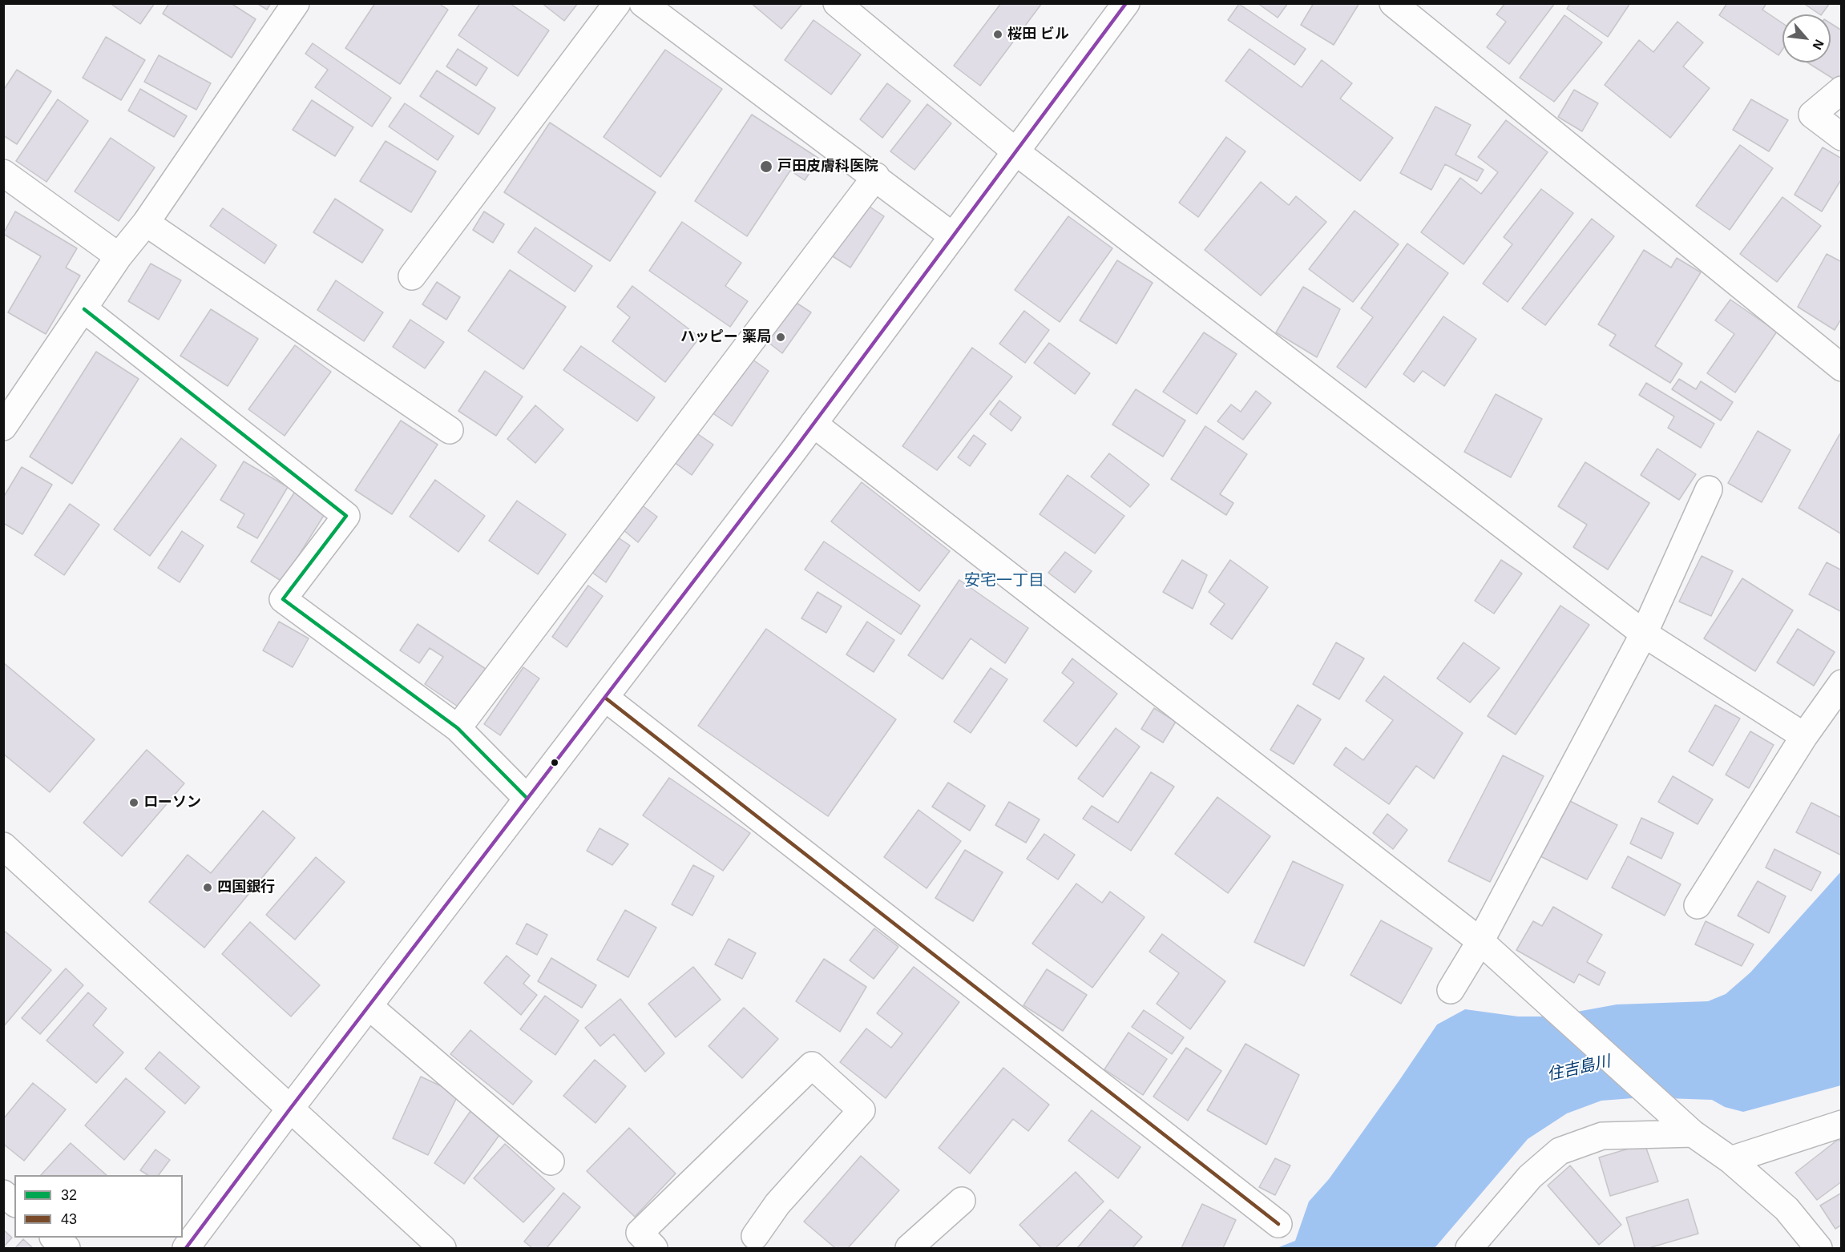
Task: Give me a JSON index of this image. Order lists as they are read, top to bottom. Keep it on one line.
{"districts":["安宅一丁目"],"water":["住吉島川"],"places":["桜田 ビル","戸田皮膚科医院","ハッピー 薬局","ローソン","四国銀行"],"lines":["transit line 32","transit line 43"],"legend":["32","43"],"north":"bottom right"}
